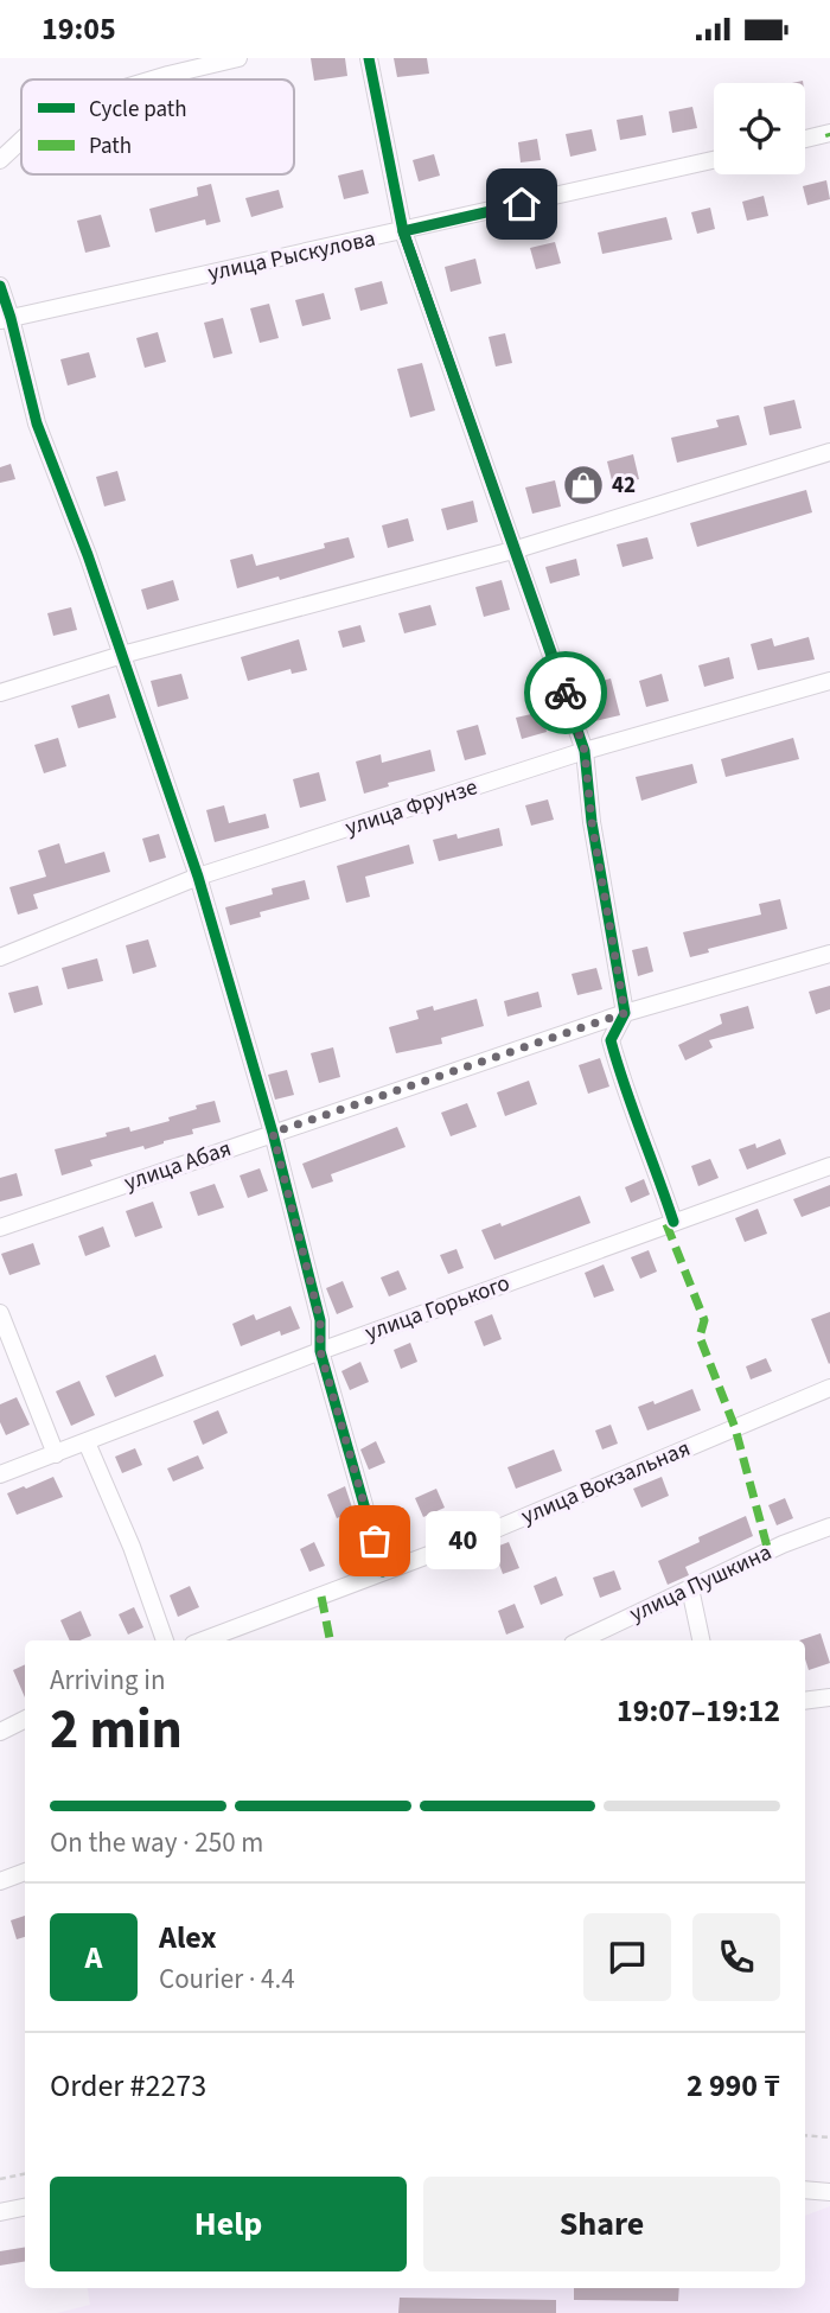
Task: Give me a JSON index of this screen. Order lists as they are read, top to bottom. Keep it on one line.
{"streets":{"street":["улица Рыскулова","улица Фрунзе","улица Абая","улица Горького","улица Вокзальная","улица Пушкина"]},"places":{"shop":["42"],"other":["40"]},"legend":["Cycle path","Path"],"page":{"status":"19:05","bubble":"40","heading":["2 min","Arriving in","19:07–19:12"],"panel":["Alex","Courier · 4.4","Order #2273","2 990 ₸"],"bar":"On the way · 250 m","round":"A","buttons":["Help","Share"]}}
